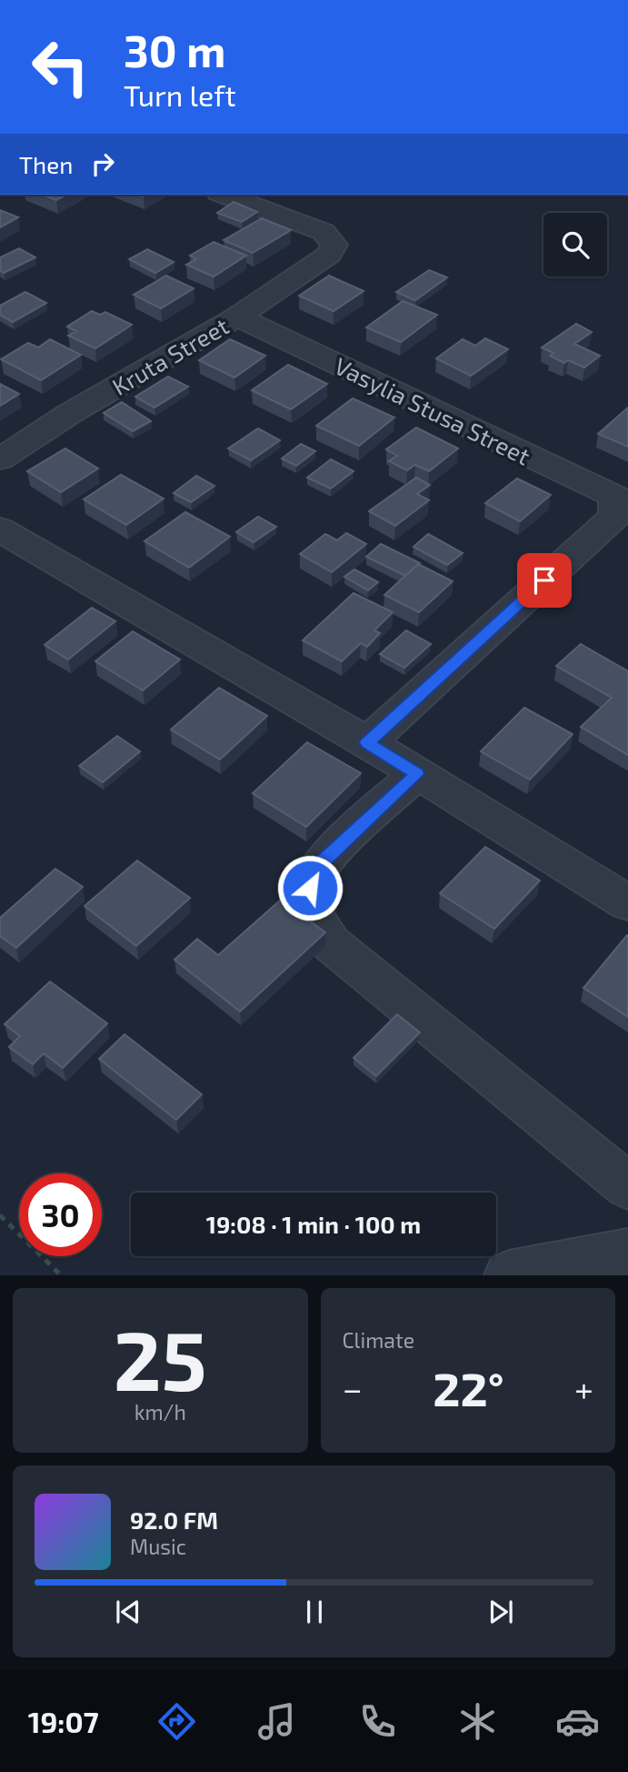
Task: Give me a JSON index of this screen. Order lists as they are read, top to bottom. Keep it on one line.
{"streets":{"street":["Kruta Street","Vasylia Stusa Street"]},"crossings":[["Kruta Street","Vasylia Stusa Street"]],"page":{"turn":["30 m","Turn left"],"then":"Then","limit":"30","trip":"19:08 · 1 min · 100 m","tile":[["25","km/h"],"Climate"],"heat":["−","22°","+"],"song":["92.0 FM","Music"],"tabs":"19:07"}}
